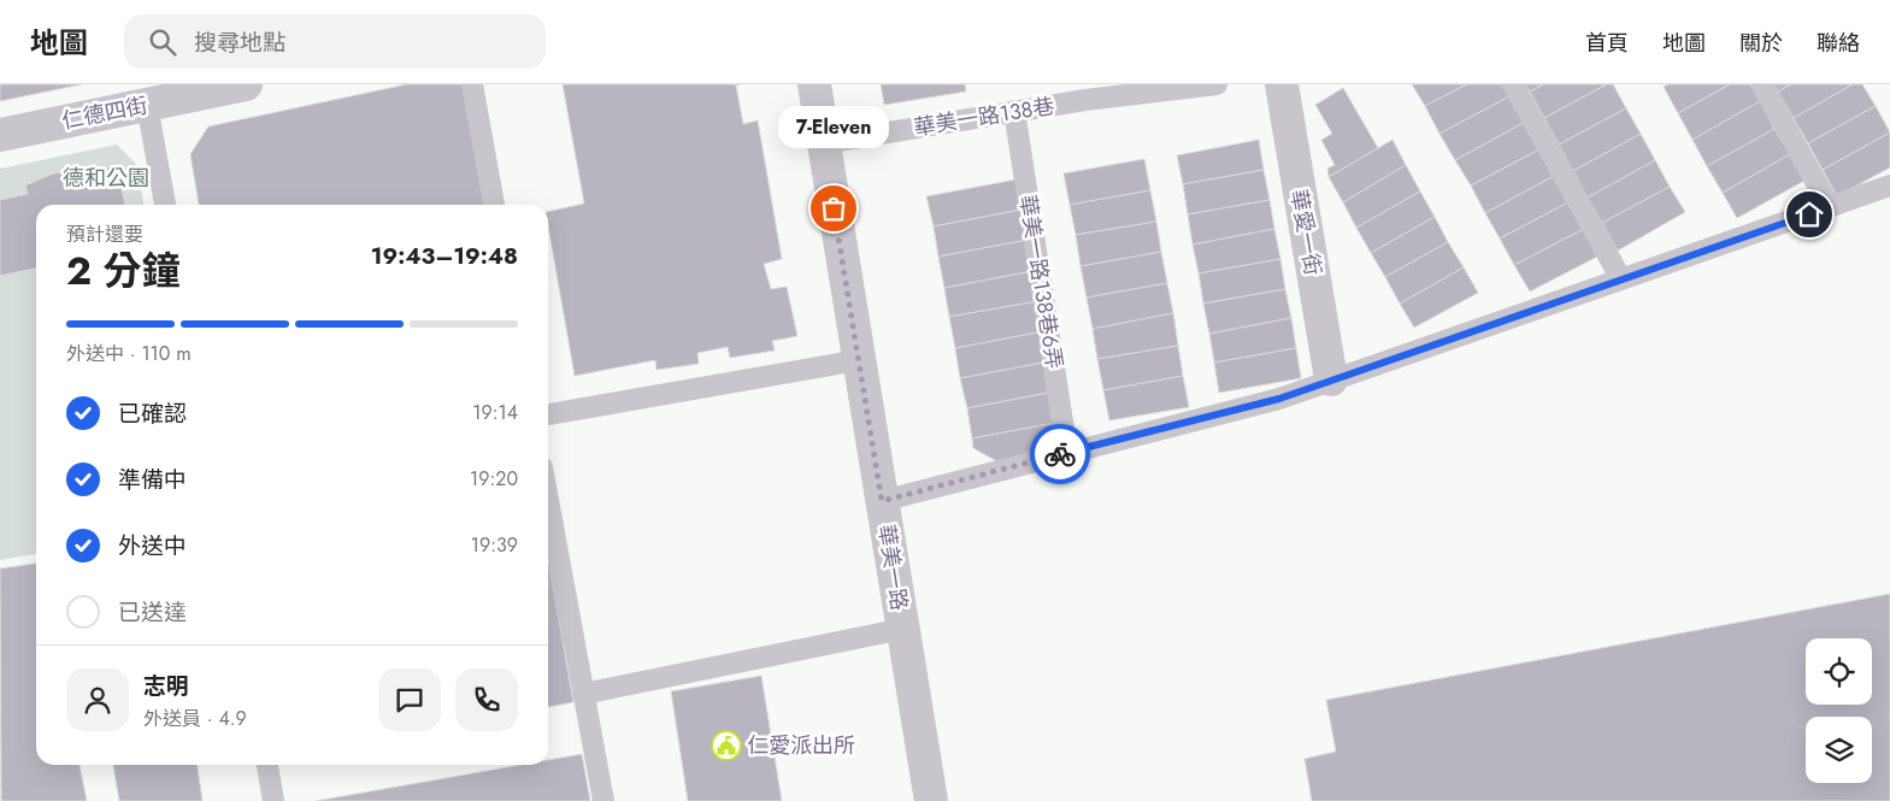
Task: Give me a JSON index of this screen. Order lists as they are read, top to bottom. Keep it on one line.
{"streets":{"street":["仁德四街","華愛一街","華美一路"],"lane":["華美一路138巷","華美一路138巷6弄"]},"crossings":[["華美一路138巷","華美一路138巷6弄"],["華美一路138巷","華美一路"]],"parks":["德和公園"],"places":{"other":["7-Eleven"],"public building":["仁愛派出所"]},"page":{"header":"地圖","search":"搜尋地點","nav":["首頁","地圖","關於","聯絡"],"bubble":"7-Eleven","heading":["2 分鐘","預計還要","19:43–19:48"],"panel":["志明","外送員 · 4.9"],"bar":"外送中 · 110 m","list":[["已確認","19:14"],["準備中","19:20"],["外送中","19:39"],"已送達"]}}
